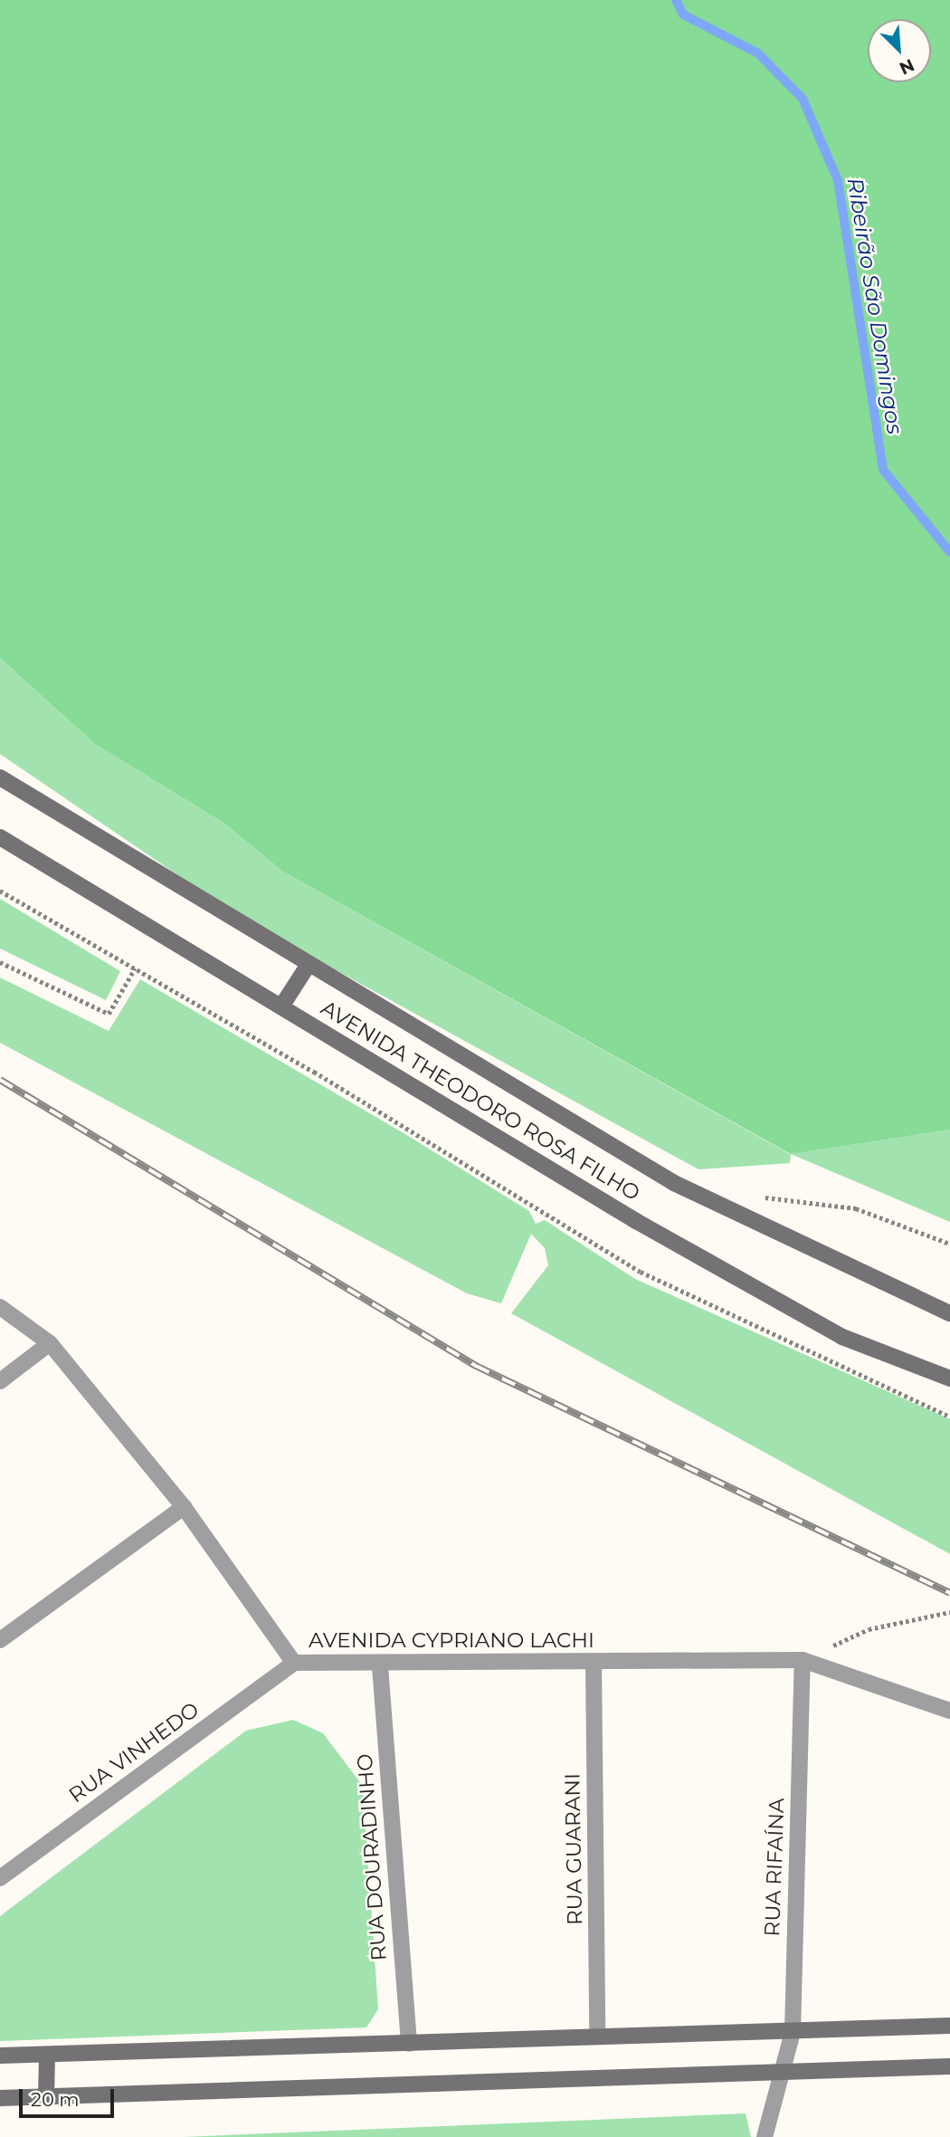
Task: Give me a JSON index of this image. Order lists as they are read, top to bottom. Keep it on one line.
{"streets":{"main road":["AVENIDA THEODORO ROSA FILHO"],"street":["AVENIDA CYPRIANO LACHI","RUA VINHEDO","RUA GUARANI","RUA DOURADINHO","RUA RIFAÍNA"]},"crossings":[["AVENIDA CYPRIANO LACHI","RUA VINHEDO"],["AVENIDA CYPRIANO LACHI","RUA GUARANI"],["AVENIDA CYPRIANO LACHI","RUA DOURADINHO"],["AVENIDA CYPRIANO LACHI","RUA RIFAÍNA"]],"water":["Ribeirão São Domingos"],"scale_bar":"20 m","north":"bottom right"}
